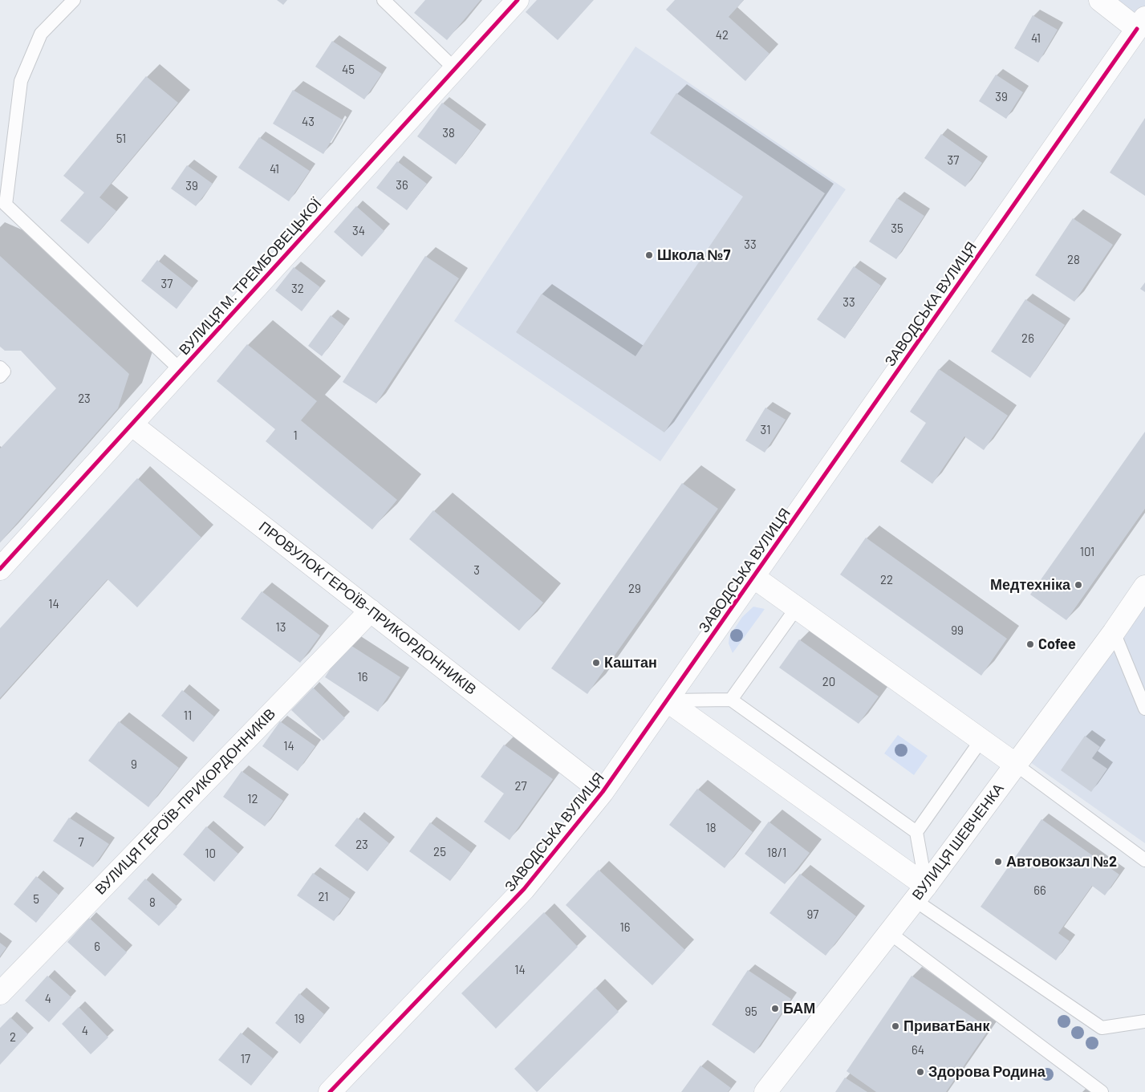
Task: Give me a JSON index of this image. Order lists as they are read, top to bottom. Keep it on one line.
{"streets":{"street":["ВУЛИЦЯ М. ТРЕМБОВЕЦЬКОЇ","ЗАВОДСЬКА ВУЛИЦЯ","ПРОВУЛОК ГЕРОЇВ-ПРИКОРДОННИКІВ","ВУЛИЦЯ ГЕРОЇВ-ПРИКОРДОННИКІВ","ВУЛИЦЯ ШЕВЧЕНКА"]},"crossings":[["ВУЛИЦЯ М. ТРЕМБОВЕЦЬКОЇ","ПРОВУЛОК ГЕРОЇВ-ПРИКОРДОННИКІВ"],["ЗАВОДСЬКА ВУЛИЦЯ","ПРОВУЛОК ГЕРОЇВ-ПРИКОРДОННИКІВ"],["ПРОВУЛОК ГЕРОЇВ-ПРИКОРДОННИКІВ","ВУЛИЦЯ ГЕРОЇВ-ПРИКОРДОННИКІВ"]],"places":["Школа №7","Медтехніка","Cofee","Каштан","Автовокзал №2","БАМ","ПриватБанк","Здорова Родина"],"house_numbers":["42","41","45","39","43","38","51","37","41","36","39","35","34","33","28","37","32","33","26","23","31","1","101","3","22","29","14","13","99","16","20","11","14","9","27","12","18","7","23","25","18/1","10","66","21","5","8","97","16","6","14","4","95","19","4","2","64","17"]}
